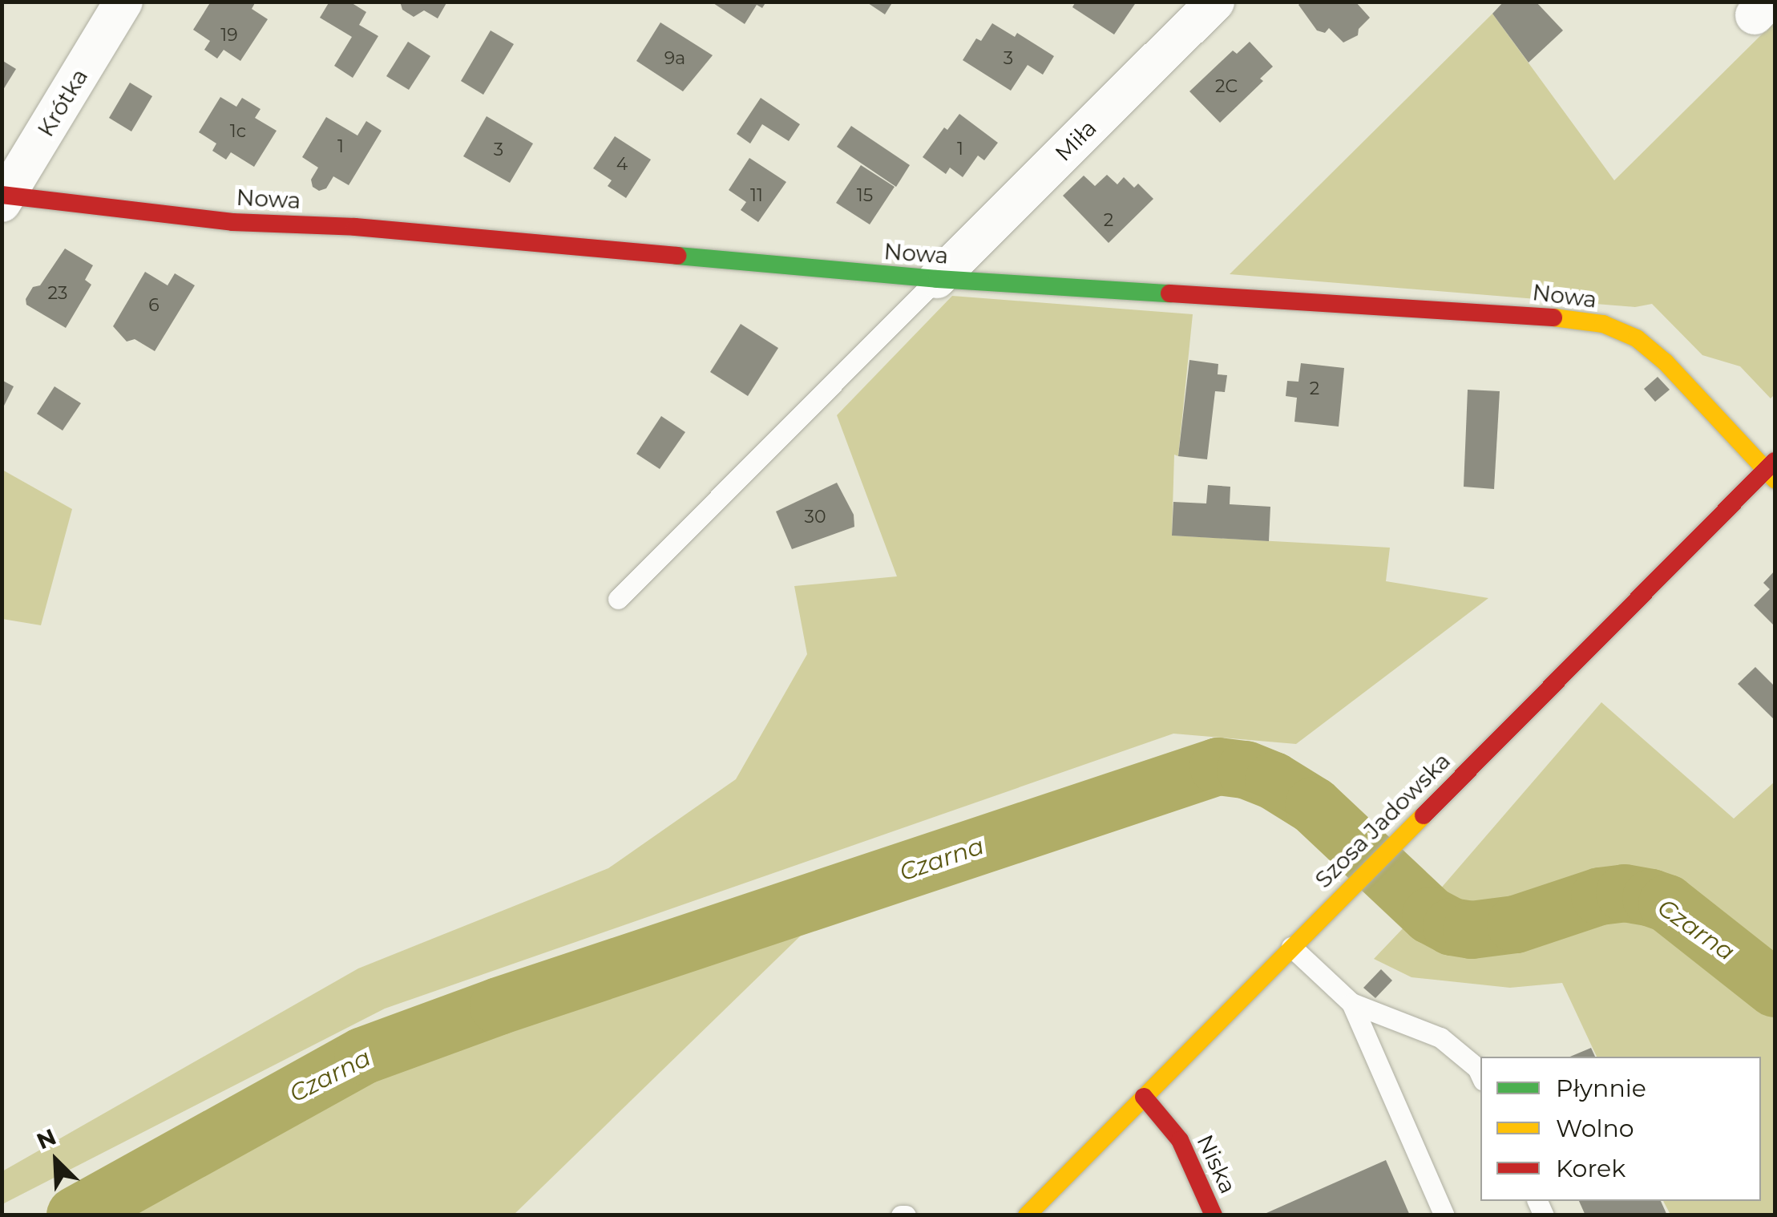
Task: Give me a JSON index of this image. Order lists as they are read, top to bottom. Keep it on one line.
{"streets":{"street":["Krótka","Miła","Nowa","Szosa Jadowska","Niska"]},"crossings":[["Krótka","Nowa"],["Miła","Nowa"],["Nowa","Szosa Jadowska"],["Szosa Jadowska","Niska"]],"water":["Czarna"],"house_numbers":["19","9a","3","2C","1c","1","1","3","4","11","15","2","23","6","2","30"],"legend":["Płynnie","Wolno","Korek"],"north":"top left"}
